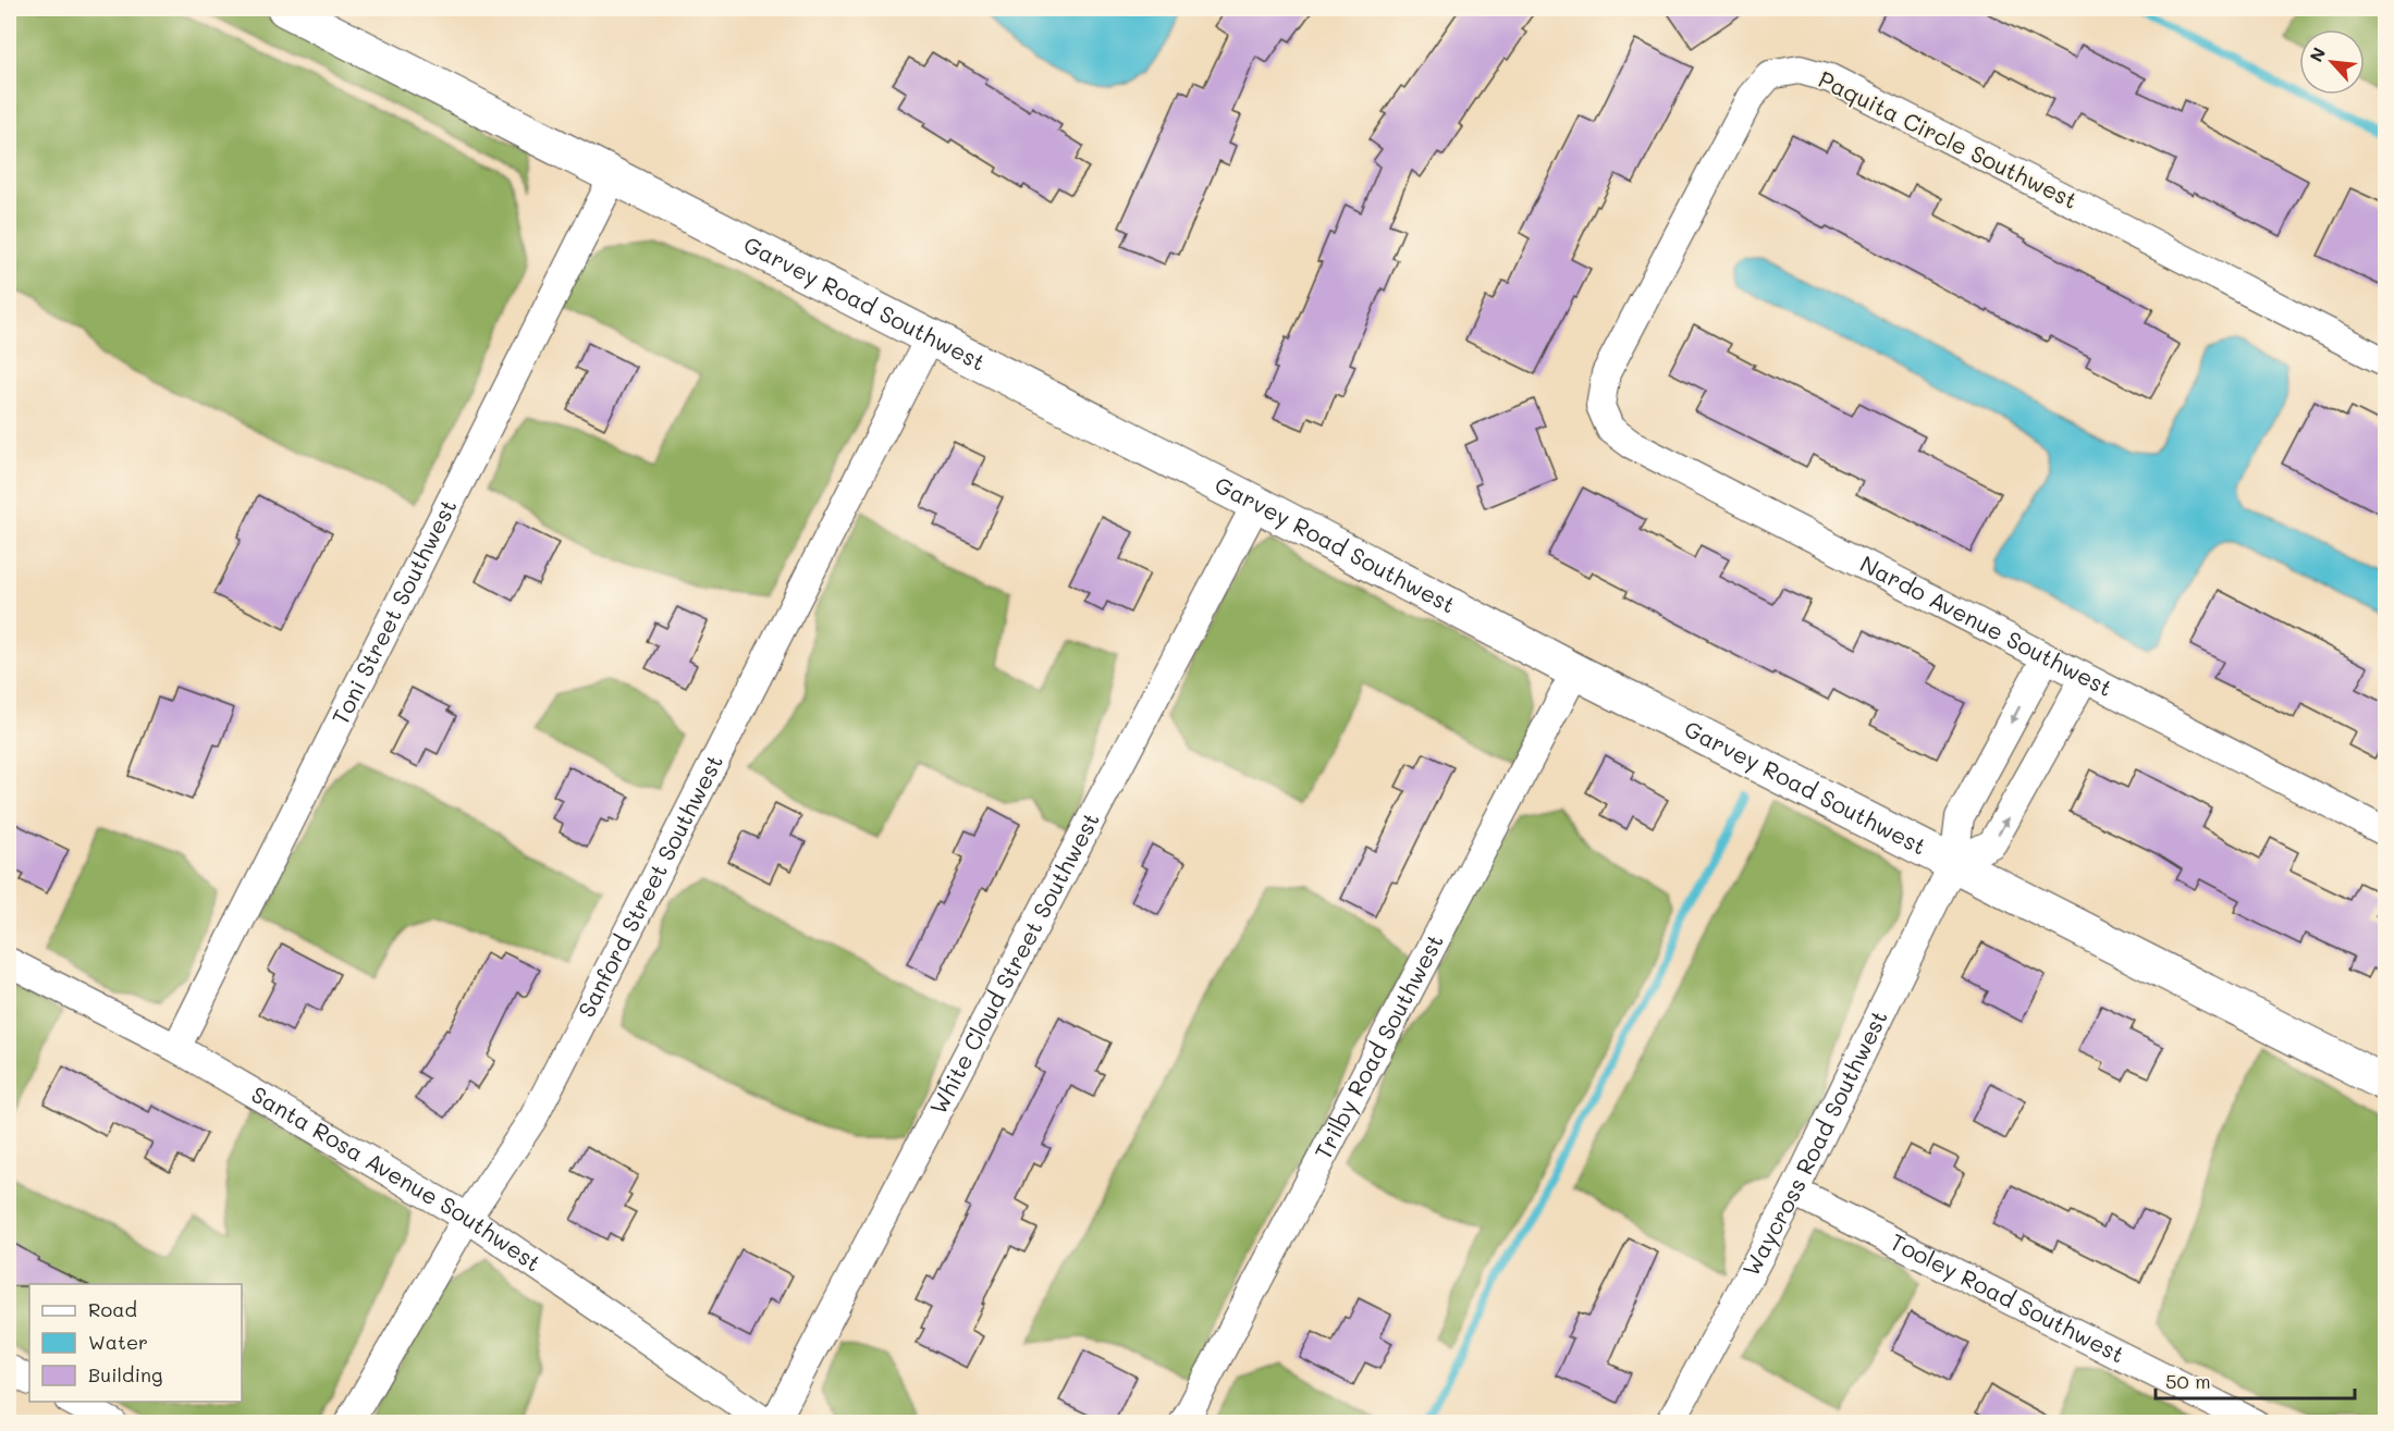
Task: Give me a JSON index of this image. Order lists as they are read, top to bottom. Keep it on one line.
{"streets":{"street":["Paquita Circle Southwest","Garvey Road Southwest","Toni Street Southwest","Nardo Avenue Southwest","Sanford Street Southwest","White Cloud Street Southwest","Trilby Road Southwest","Waycross Road Southwest","Santa Rosa Avenue Southwest","Tooley Road Southwest"]},"crossings":[["Paquita Circle Southwest","Nardo Avenue Southwest"],["Garvey Road Southwest","Toni Street Southwest"],["Garvey Road Southwest","Sanford Street Southwest"],["Garvey Road Southwest","White Cloud Street Southwest"],["Garvey Road Southwest","Trilby Road Southwest"],["Garvey Road Southwest","Waycross Road Southwest"],["Toni Street Southwest","Santa Rosa Avenue Southwest"],["Nardo Avenue Southwest","Waycross Road Southwest"],["Sanford Street Southwest","Santa Rosa Avenue Southwest"],["Waycross Road Southwest","Tooley Road Southwest"]],"legend":["Road","Water","Building"],"scale_bar":"50 m","north":"top left"}
